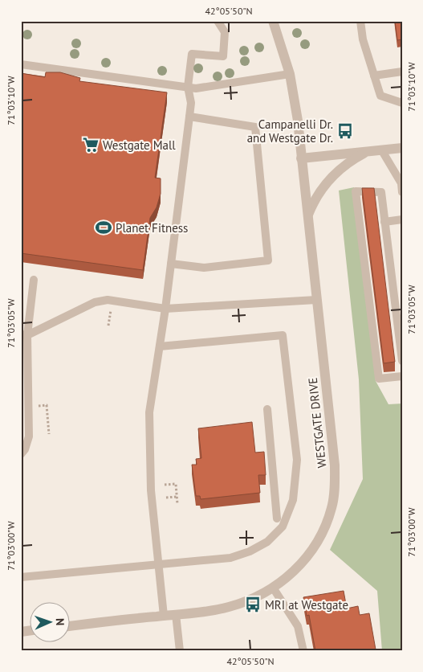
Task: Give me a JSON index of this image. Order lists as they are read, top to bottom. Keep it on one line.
{"streets":{"street":["WESTGATE DRIVE"]},"places":{"bus stop":["Campanelli Dr. and Westgate Dr.","MRI at Westgate"],"supermarket":["Westgate Mall"],"sports":["Planet Fitness"]},"north":"right","coordinates":["42°05'50\"N","71°03'10\"W","71°03'05\"W","71°03'00\"W"]}
